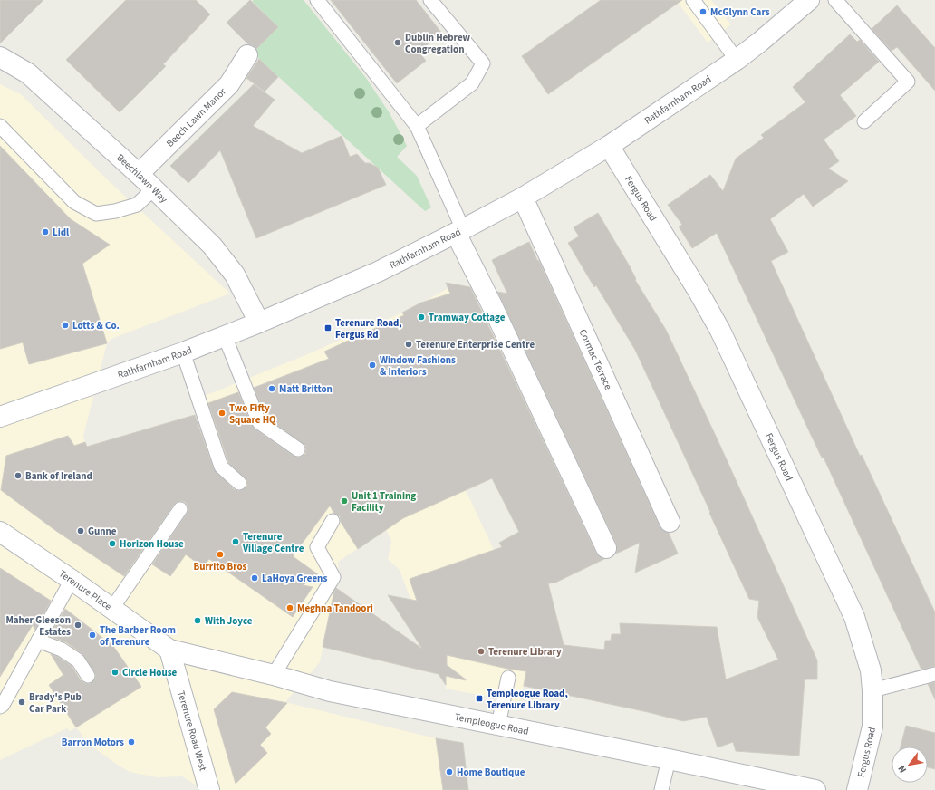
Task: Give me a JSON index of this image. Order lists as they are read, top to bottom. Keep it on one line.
{"streets":{"main road":["Rathfarnham Road","Beech Lawn Manor","Beechlawn Way","Fergus Road","Cormac Terrace","Terenure Place","Templeogue Road","Terenure Road West"]},"crossings":[["Rathfarnham Road","Beechlawn Way"],["Rathfarnham Road","Fergus Road"],["Rathfarnham Road","Cormac Terrace"],["Beech Lawn Manor","Beechlawn Way"],["Terenure Place","Templeogue Road"],["Terenure Place","Terenure Road West"],["Templeogue Road","Terenure Road West"]],"places":{"other":["McGlynn Cars","Dublin Hebrew Congregation","Lidl","Tramway Cottage","Lotts & Co.","Terenure Enterprise Centre","Window Fashions & Interiors","Matt Britton","Two Fifty Square HQ","Bank of Ireland","Unit 1 Training Facility","Gunne","Terenure Village Centre","Horizon House","Burrito Bros","LaHoya Greens","Meghna Tandoori","With Joyce","Maher Gleeson Estates","The Barber Room of Terenure","Terenure Library","Circle House","Brady's Pub Car Park","Barron Motors","Home Boutique"],"transit":["Terenure Road, Fergus Rd","Templeogue Road, Terenure Library"]},"north":"bottom left"}
